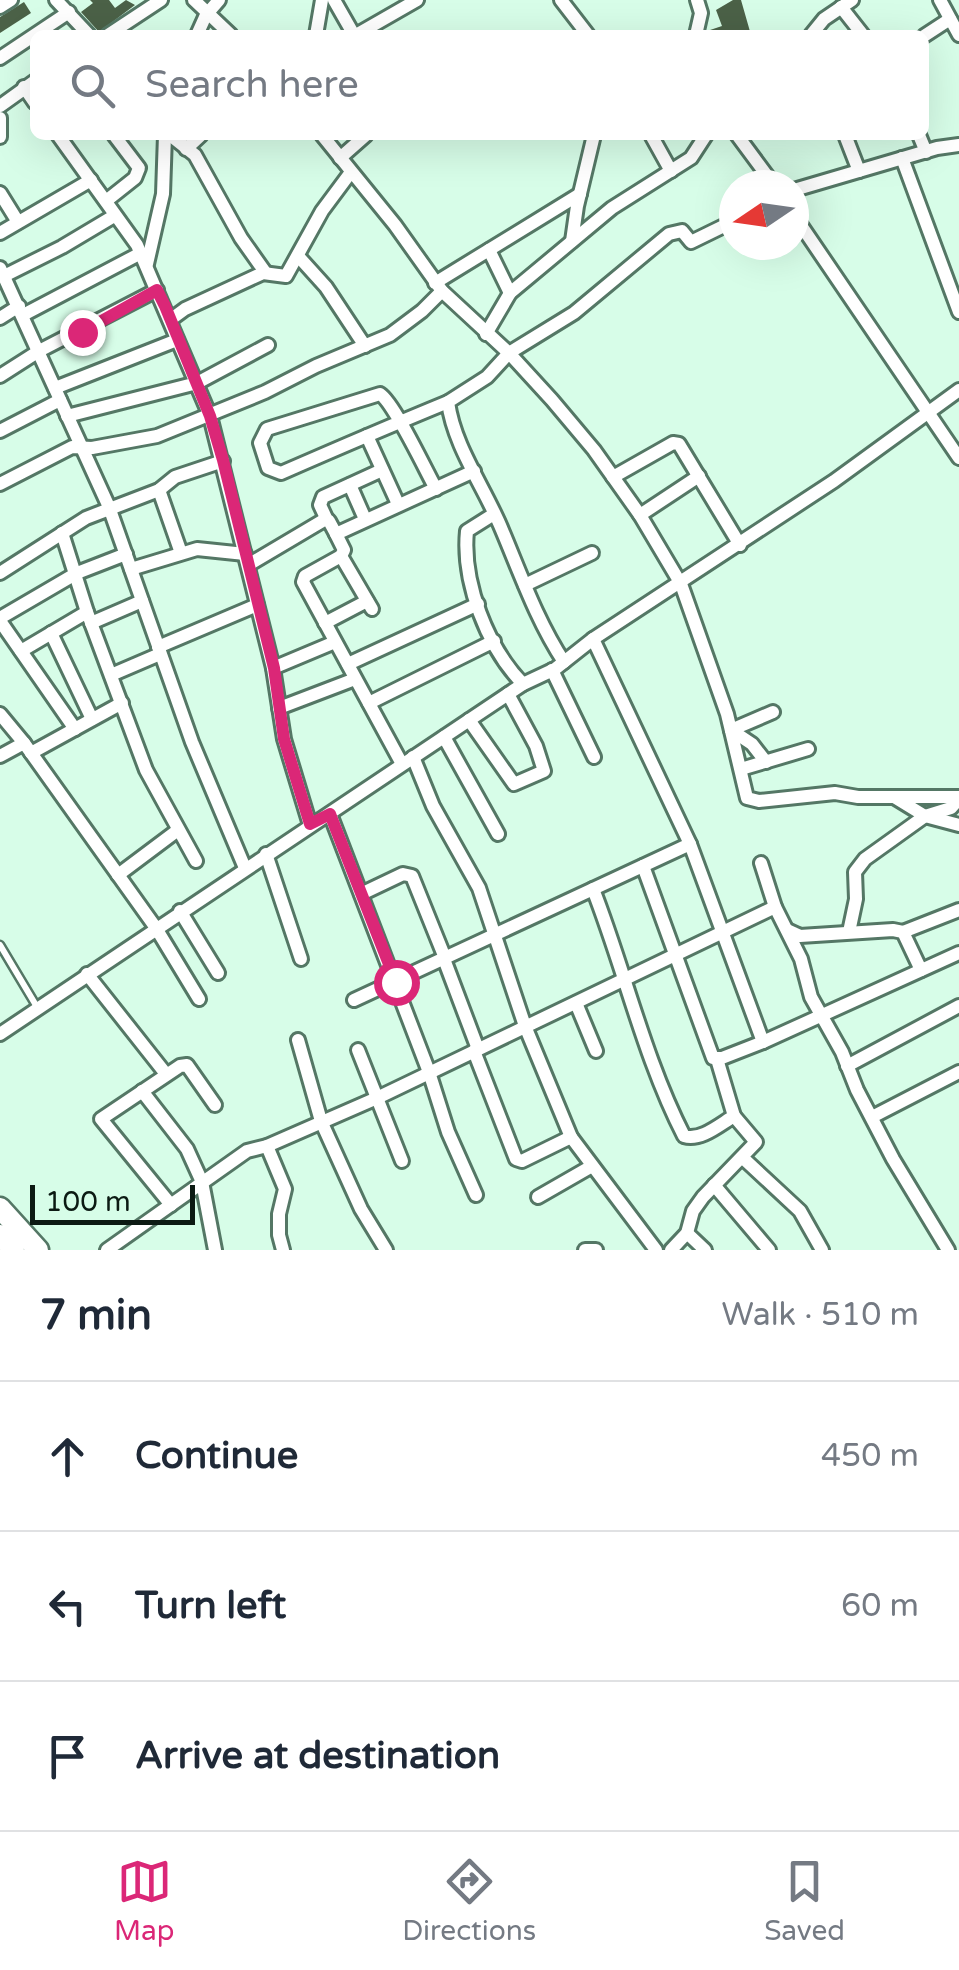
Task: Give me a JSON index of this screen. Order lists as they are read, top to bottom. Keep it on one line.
{"scale_bar":"100 m","north":"left","page":{"search":"Search here","scale":"100 m","heading":["7 min","Walk · 510 m"],"list":[["Continue","450 m"],["Turn left","60 m"],"Arrive at destination"],"nav":["Map","Directions","Saved"]}}
